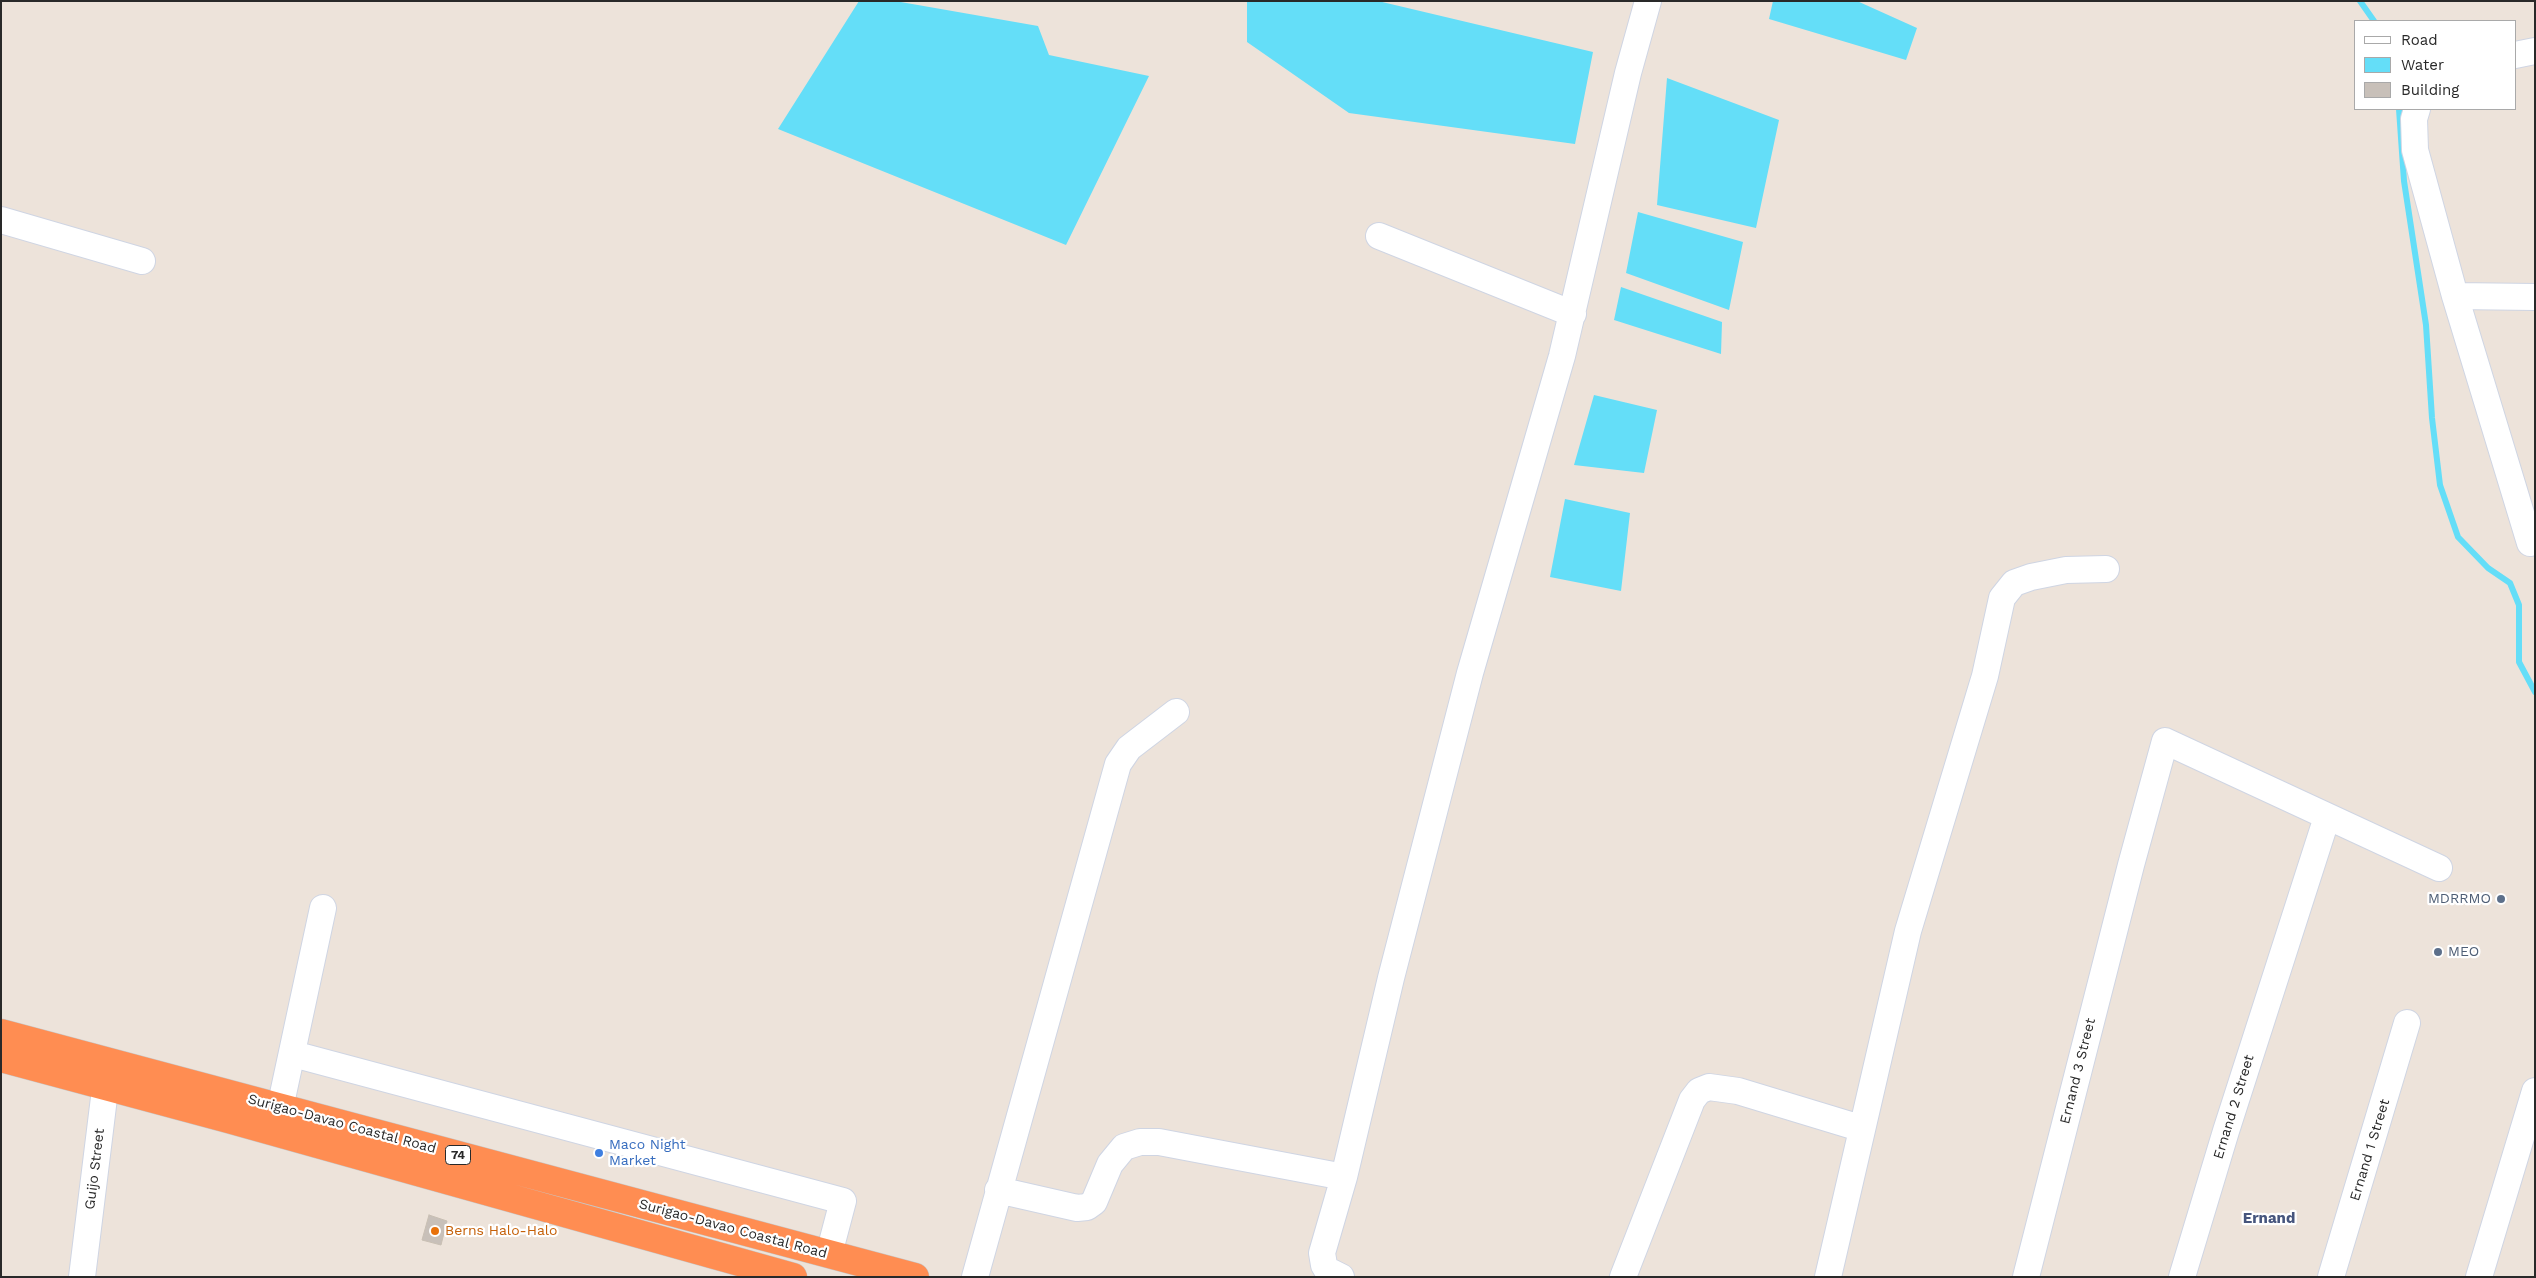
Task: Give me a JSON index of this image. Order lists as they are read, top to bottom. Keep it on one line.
{"streets":{"highway":["Surigao-Davao Coastal Road","74"],"street":["Ernand 3 Street","Ernand 2 Street","Ernand 1 Street","Guijo Street"]},"crossings":[["Ernand 3 Street","Ernand 2 Street"],["Surigao-Davao Coastal Road","Guijo Street"]],"districts":["Ernand"],"places":["MDRRMO","MEO","Maco Night Market","Berns Halo-Halo"],"legend":["Road","Water","Building"]}
